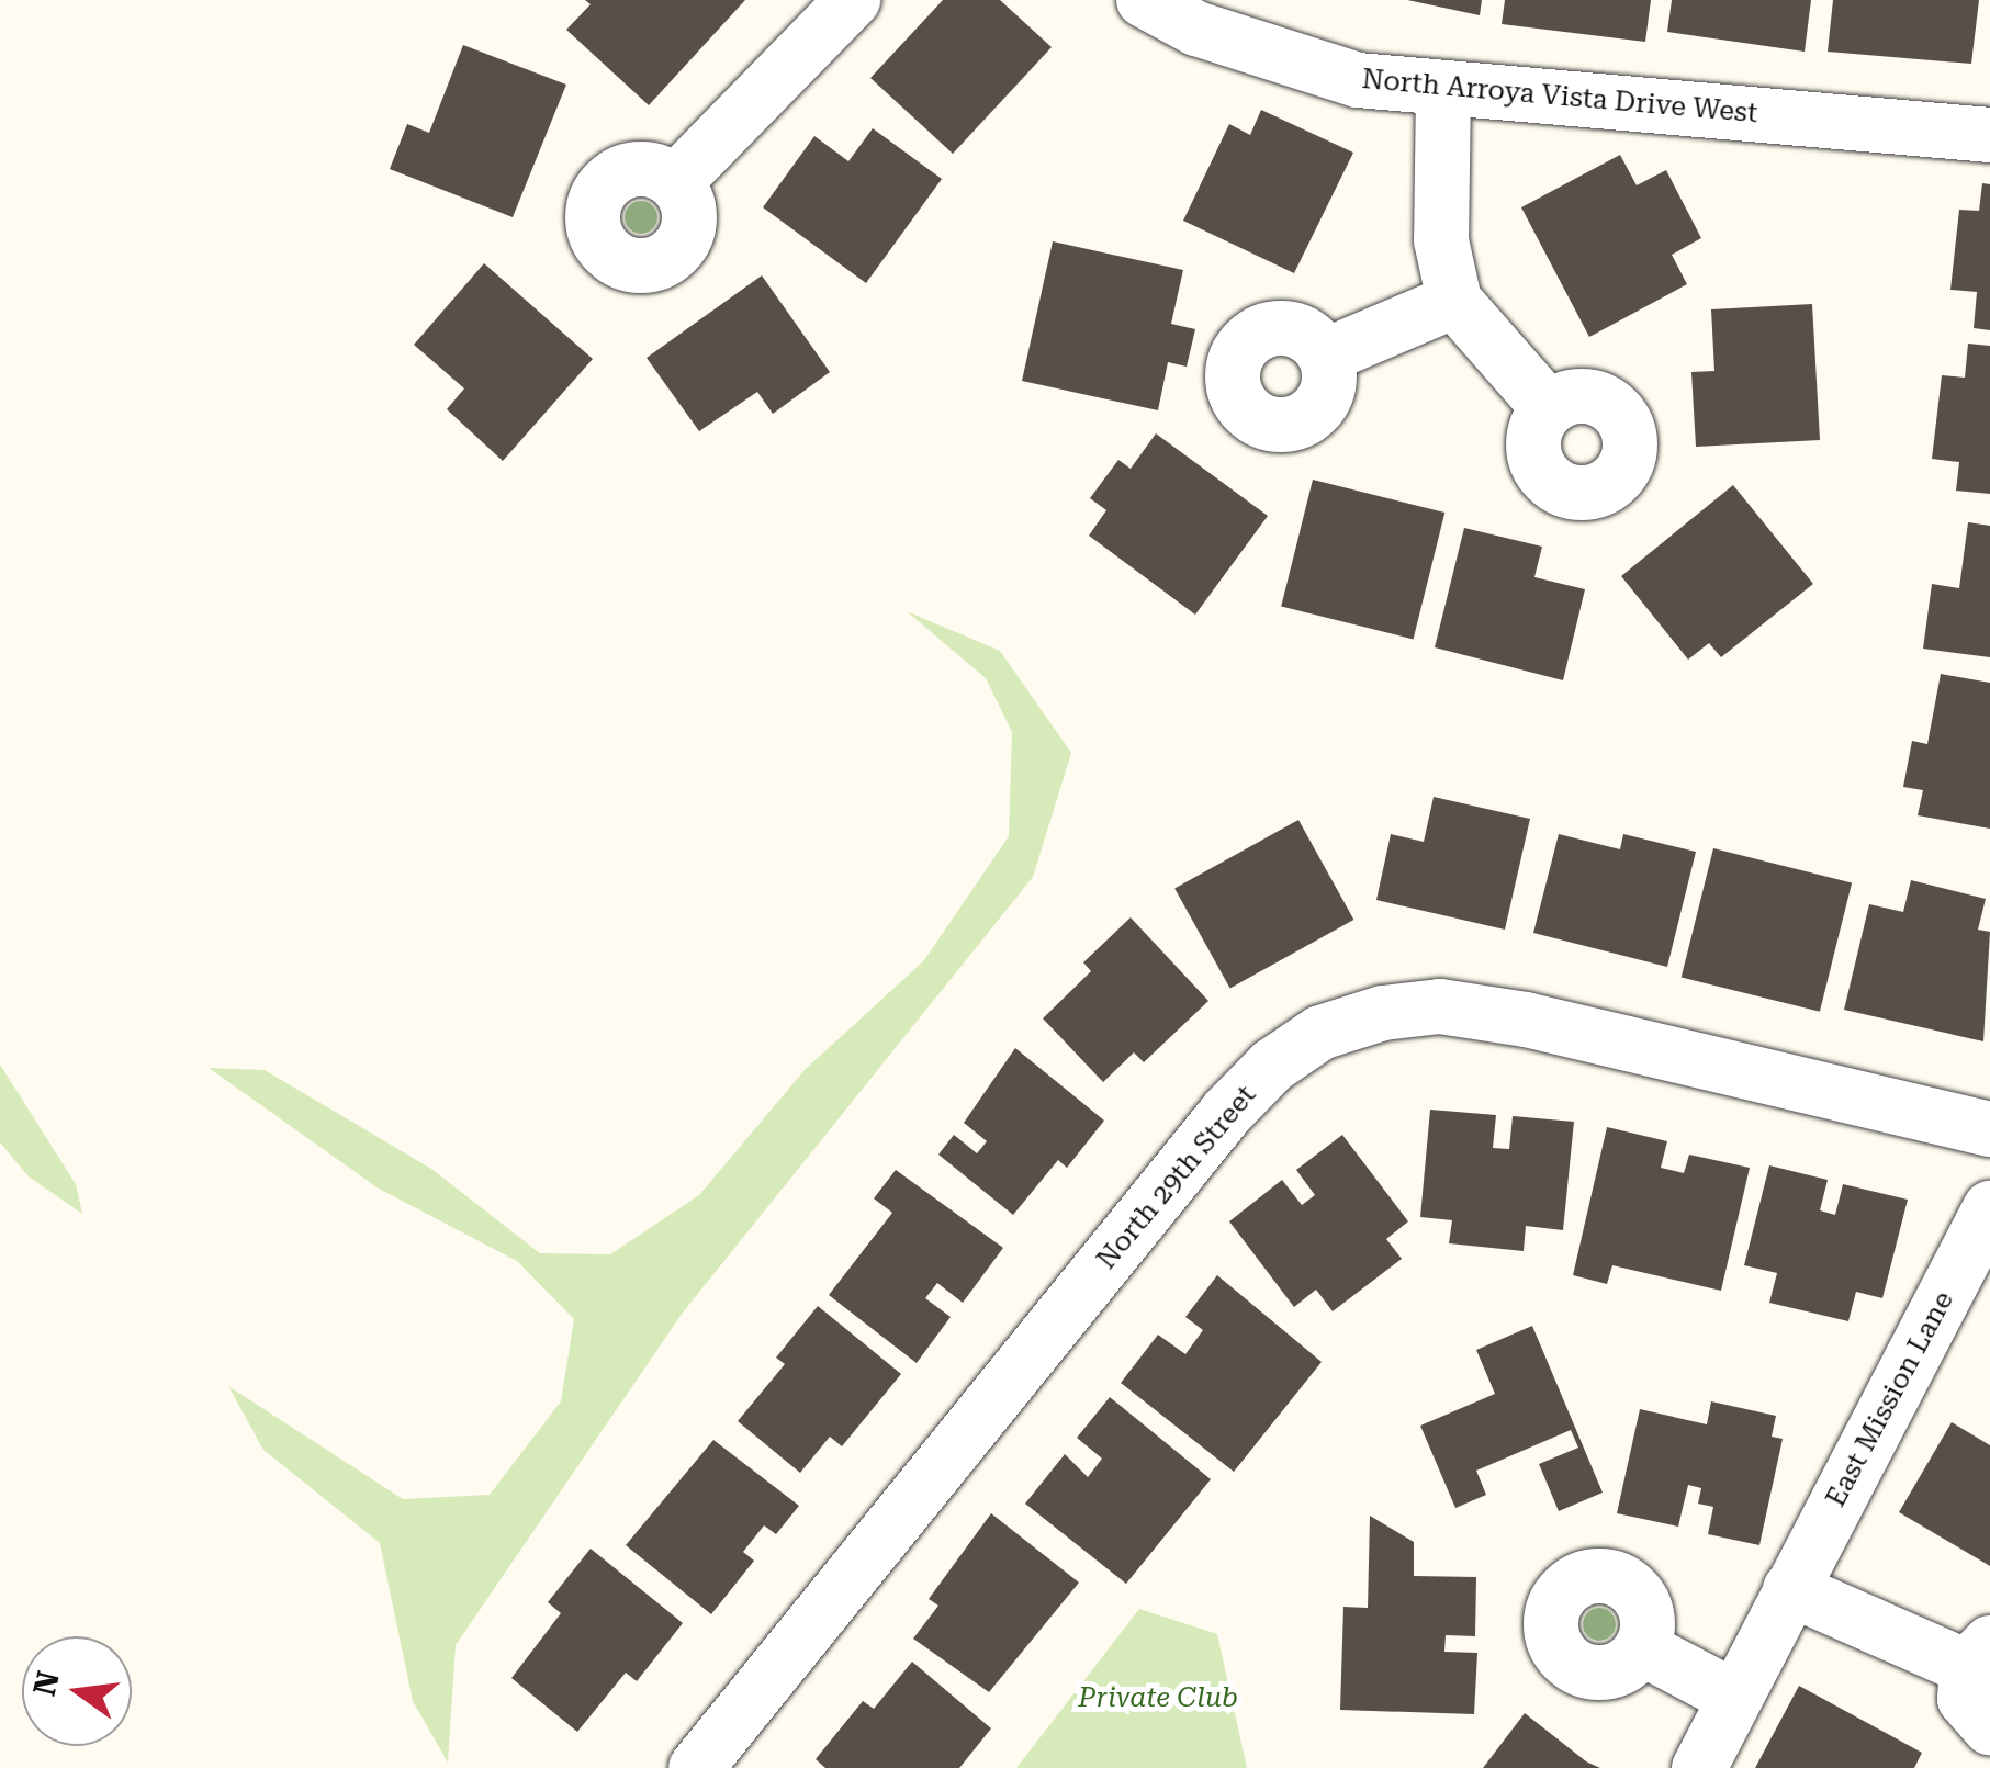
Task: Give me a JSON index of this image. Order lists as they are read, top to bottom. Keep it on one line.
{"streets":{"street":["North Arroya Vista Drive West","North 29th Street","East Mission Lane"]},"parks":["Private Club"],"north":"left"}
